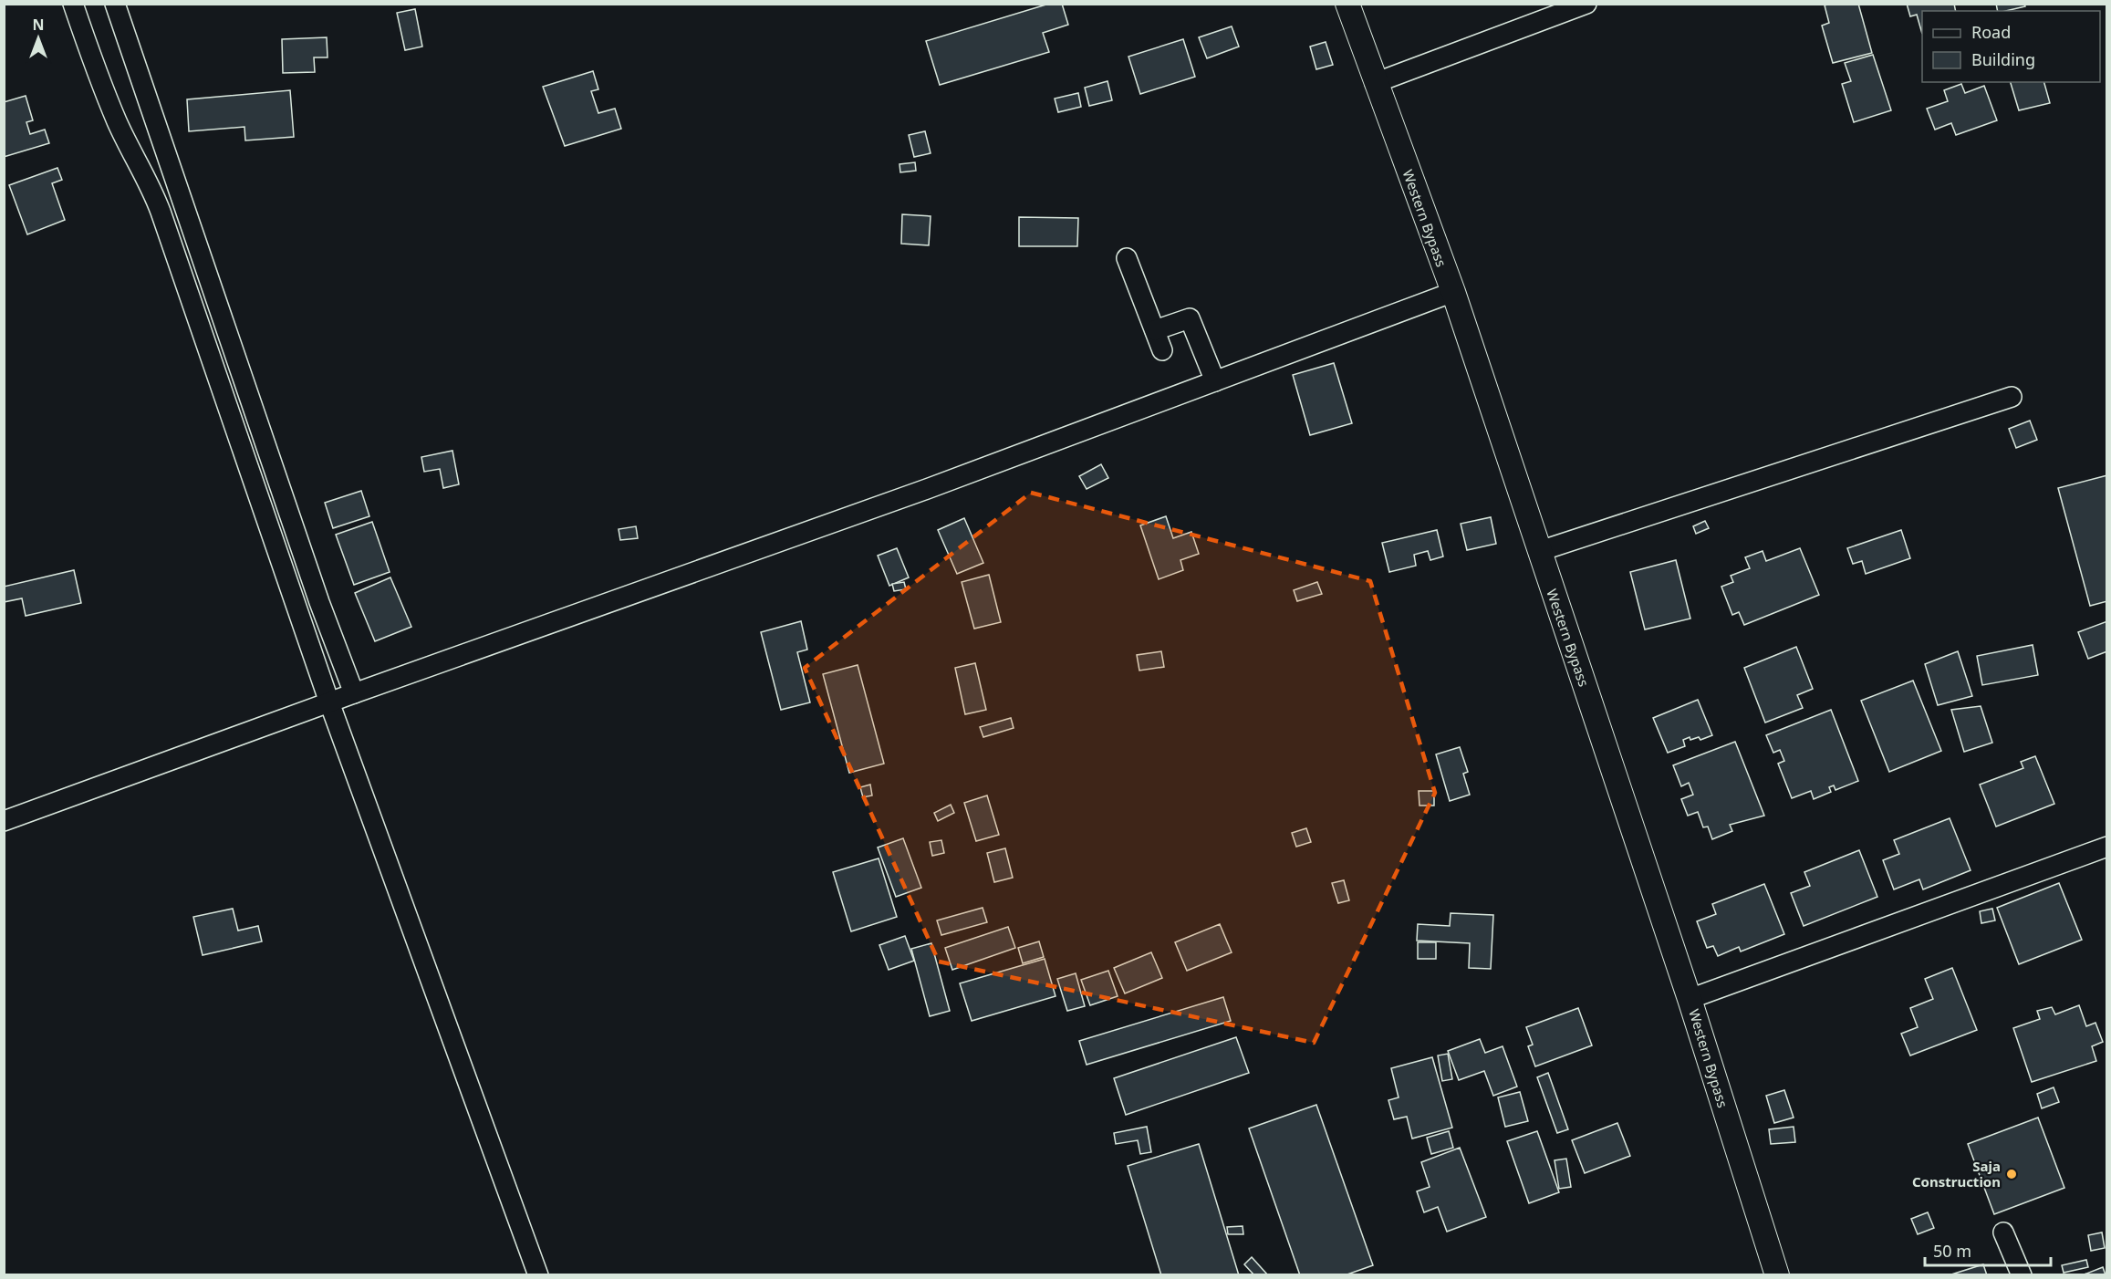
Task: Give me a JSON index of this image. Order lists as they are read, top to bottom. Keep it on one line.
{"streets":{"main road":["Western Bypass"]},"places":["Saja Construction"],"legend":["Road","Building"],"scale_bar":"50 m","north":"top"}
